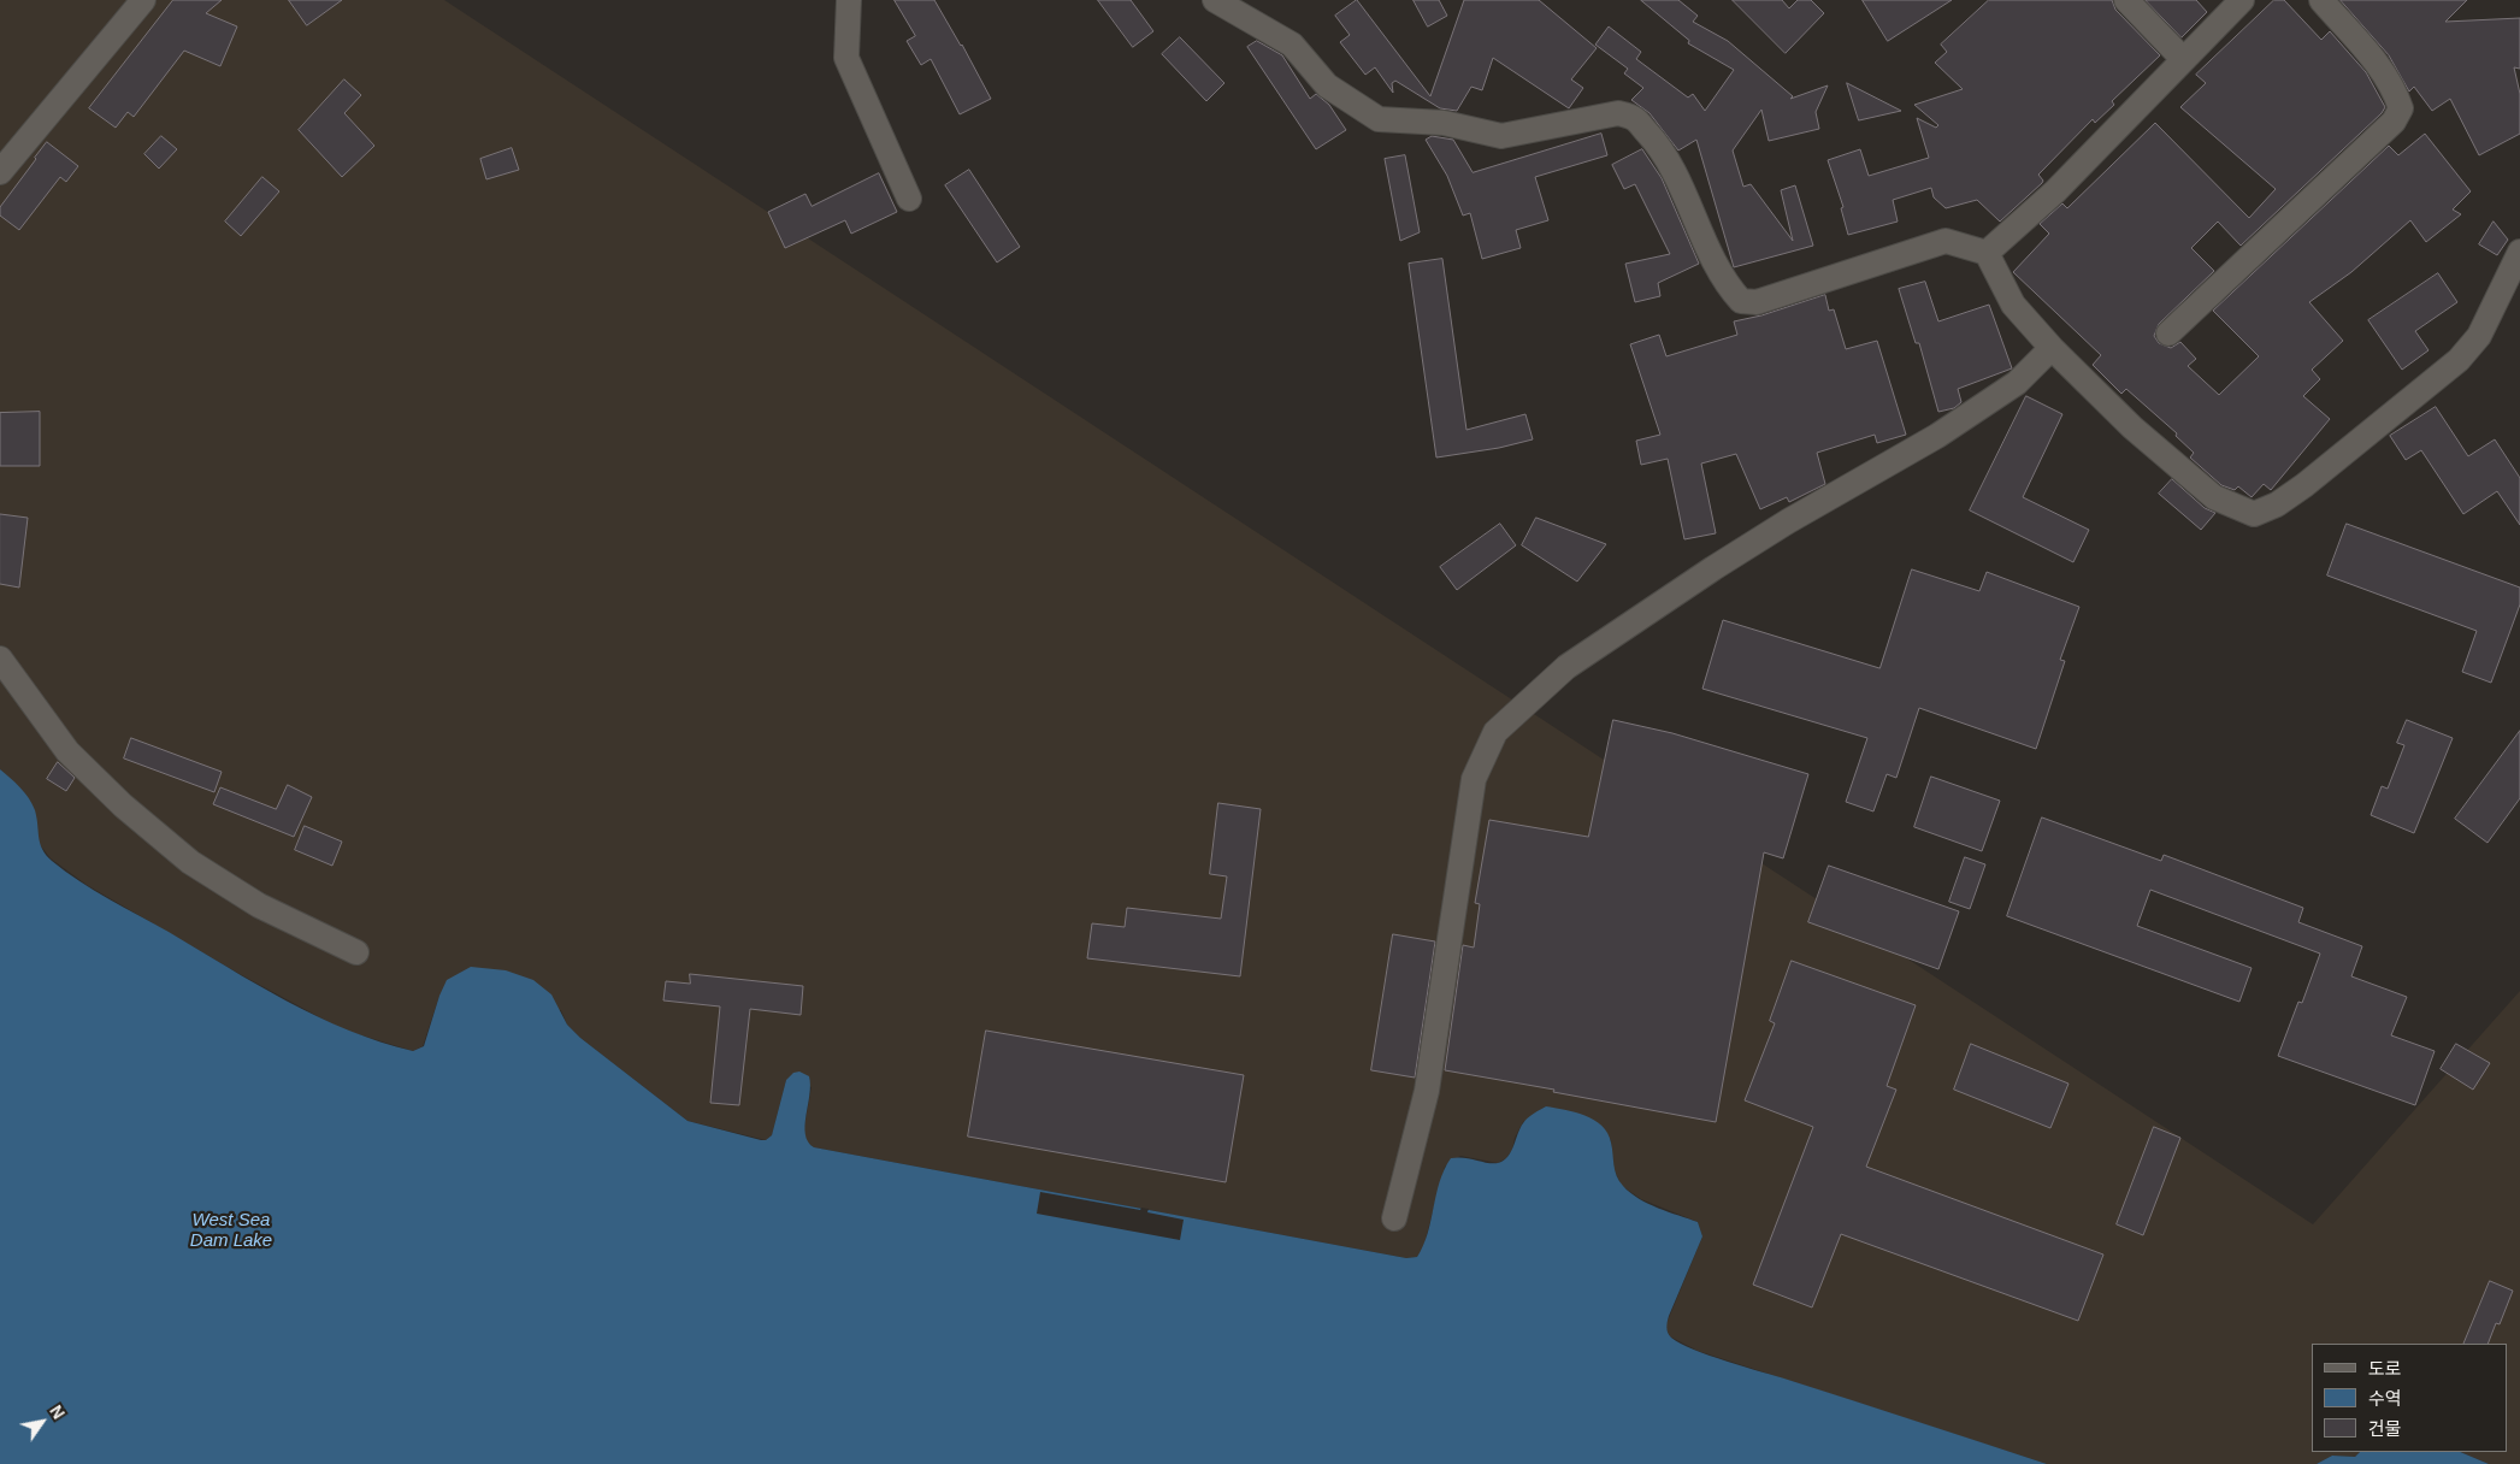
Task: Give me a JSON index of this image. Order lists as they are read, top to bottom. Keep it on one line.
{"water":["West Sea Dam Lake"],"legend":["도로","수역","건물"],"north":"top right"}
